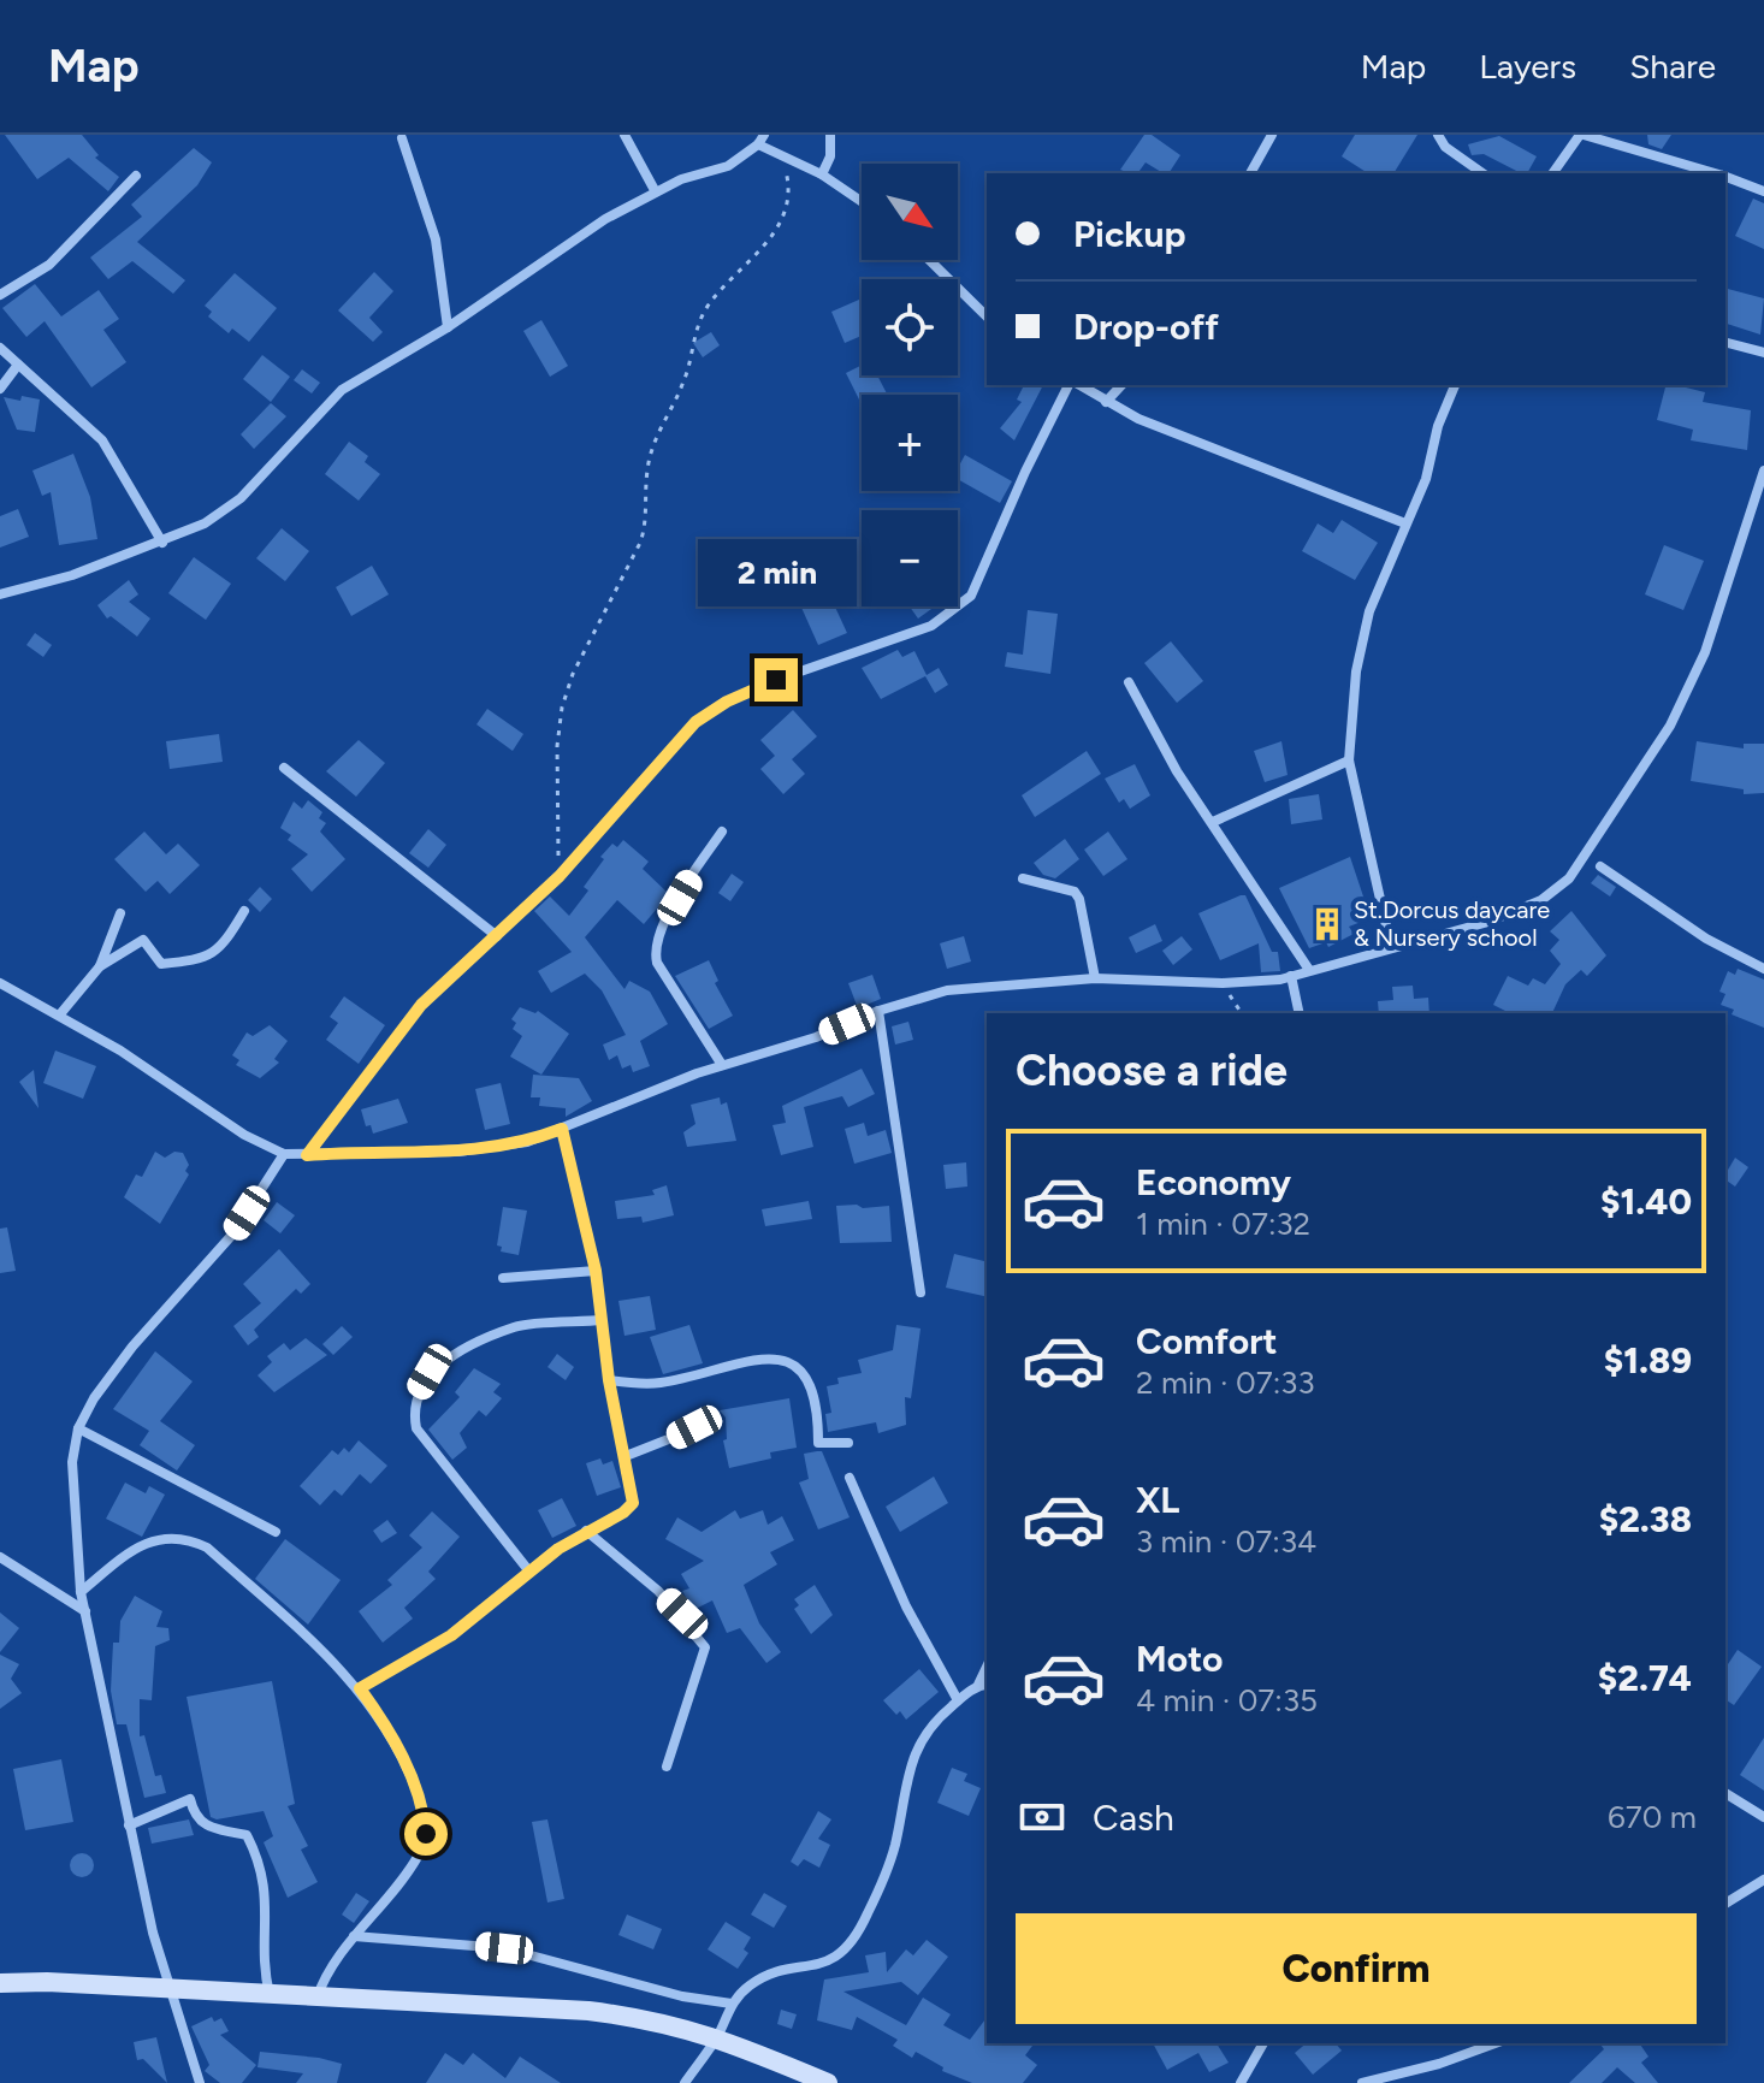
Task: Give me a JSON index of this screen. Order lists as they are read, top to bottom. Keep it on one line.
{"places":{"building":["St.Dorcus daycare & Nursery school"]},"north":"bottom right","page":{"header":"Map","nav":["Map","Layers","Share"],"map_buttons":["+","−"],"banner":["Pickup","Drop-off"],"bubble":"2 min","heading":"Choose a ride","list":[{"name":"Economy","note":"1 min · 07:32","value":"$1.40"},{"name":"Comfort","note":"2 min · 07:33","value":"$1.89"},{"name":"XL","note":"3 min · 07:34","value":"$2.38"},{"name":"Moto","note":"4 min · 07:35","value":"$2.74"}],"pay":["Cash","670 m"],"buttons":"Confirm"}}
